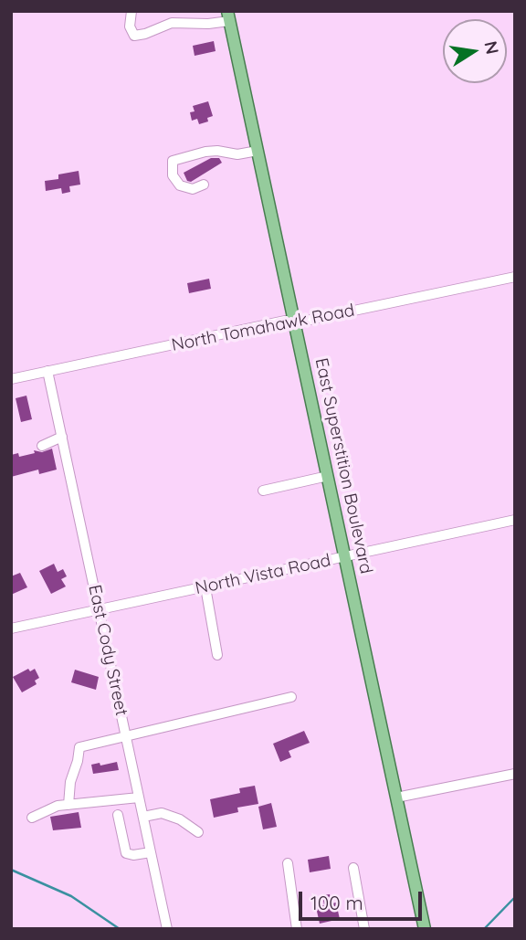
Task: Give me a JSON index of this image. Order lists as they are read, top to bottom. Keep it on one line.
{"streets":{"main road":["East Superstition Boulevard"],"street":["North Tomahawk Road","North Vista Road","East Cody Street"]},"crossings":[["North Tomahawk Road","East Superstition Boulevard"],["North Tomahawk Road","East Cody Street"],["East Superstition Boulevard","North Vista Road"],["North Vista Road","East Cody Street"]],"scale_bar":"100 m","north":"right"}
